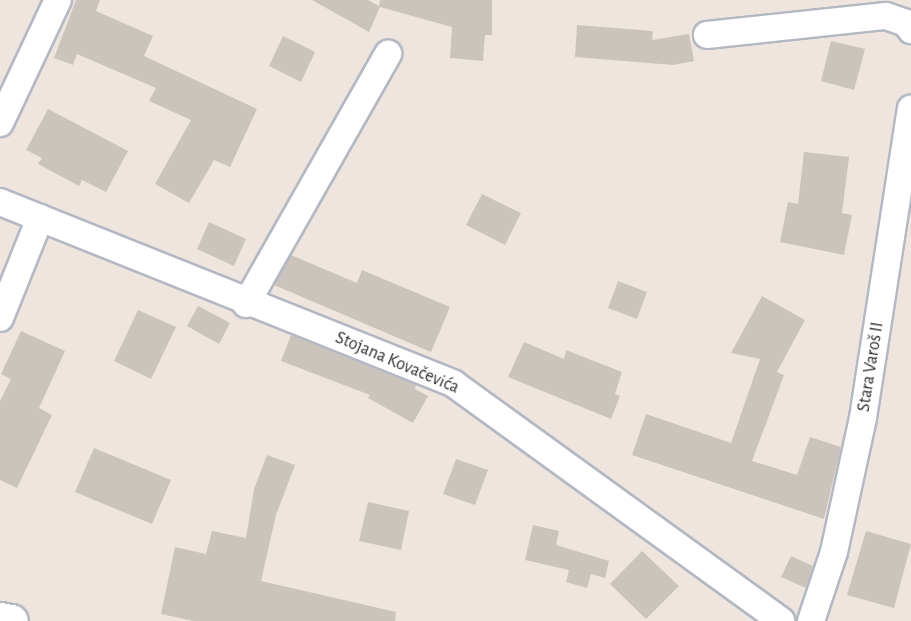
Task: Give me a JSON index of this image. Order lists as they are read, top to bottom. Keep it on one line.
{"streets":{"street":["Stojana Kovačevića","Stara Varoš II"]}}
